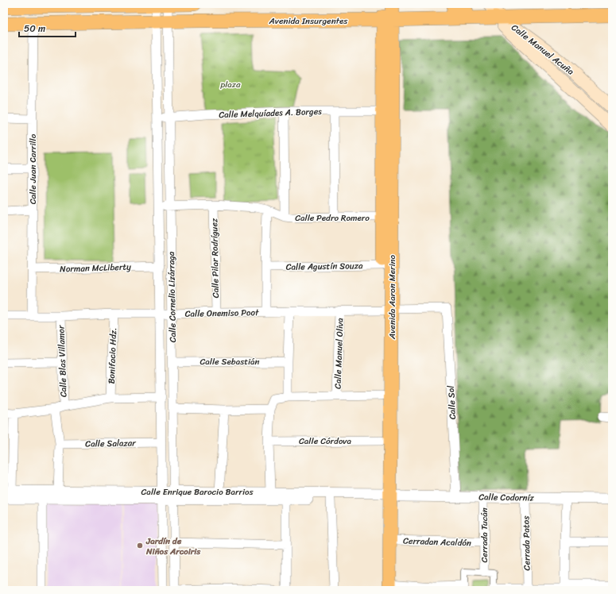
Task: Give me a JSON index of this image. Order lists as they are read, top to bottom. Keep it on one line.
{"streets":{"main road":["Avenida Insurgentes","Calle Manuel Acuña","Avenida Aaron Merino"],"street":["Calle Melquíades A. Borges","Calle Juan Carrillo","Calle Pedro Romero","Calle Pilar Rodríguez","Calle Agustín Souza","Norman McLiberty","Calle Cornelio Lizárraga","Calle Onemiso Poot","Calle Manuel Oliva","Bonifacio Hdz.","Calle Blas Villamor","Calle Sebastián","Calle Sol","Calle Córdova","Calle Salazar","Calle Enrique Barocio Barrios","Calle Codorníz","Cerrada Tucán","Cerradan Acaldón","Cerrada Patos"]},"crossings":[["Avenida Insurgentes","Calle Manuel Acuña"],["Avenida Insurgentes","Calle Juan Carrillo"],["Avenida Insurgentes","Calle Cornelio Lizárraga"],["Avenida Insurgentes","Avenida Aaron Merino"],["Calle Melquíades A. Borges","Calle Cornelio Lizárraga"],["Calle Melquíades A. Borges","Avenida Aaron Merino"],["Calle Juan Carrillo","Norman McLiberty"],["Calle Juan Carrillo","Calle Onemiso Poot"],["Calle Pedro Romero","Calle Pilar Rodríguez"],["Calle Pedro Romero","Calle Cornelio Lizárraga"],["Calle Pedro Romero","Avenida Aaron Merino"],["Calle Pilar Rodríguez","Calle Onemiso Poot"],["Calle Agustín Souza","Avenida Aaron Merino"],["Norman McLiberty","Calle Cornelio Lizárraga"],["Calle Cornelio Lizárraga","Calle Onemiso Poot"],["Calle Cornelio Lizárraga","Calle Sebastián"],["Calle Cornelio Lizárraga","Calle Salazar"],["Calle Cornelio Lizárraga","Calle Enrique Barocio Barrios"],["Avenida Aaron Merino","Calle Onemiso Poot"],["Avenida Aaron Merino","Calle Córdova"],["Avenida Aaron Merino","Calle Enrique Barocio Barrios"],["Avenida Aaron Merino","Calle Codorníz"],["Avenida Aaron Merino","Cerradan Acaldón"],["Calle Onemiso Poot","Calle Manuel Oliva"],["Calle Onemiso Poot","Bonifacio Hdz."],["Calle Onemiso Poot","Calle Blas Villamor"],["Calle Onemiso Poot","Calle Sol"],["Calle Blas Villamor","Calle Salazar"],["Calle Blas Villamor","Calle Enrique Barocio Barrios"],["Calle Sol","Calle Codorníz"],["Calle Enrique Barocio Barrios","Calle Codorníz"],["Calle Codorníz","Cerrada Tucán"],["Calle Codorníz","Cerrada Patos"],["Cerrada Tucán","Cerradan Acaldón"]],"parks":["plaza"],"places":["Jardín de Niños Arcoiris"],"scale_bar":"50 m"}
